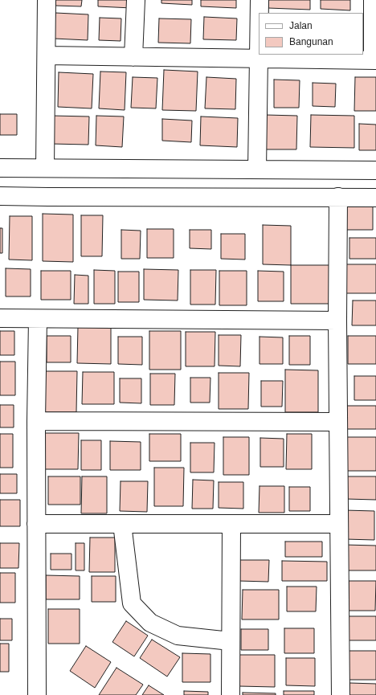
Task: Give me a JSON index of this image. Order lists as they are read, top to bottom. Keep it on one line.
{"legend":["Jalan","Bangunan"]}
